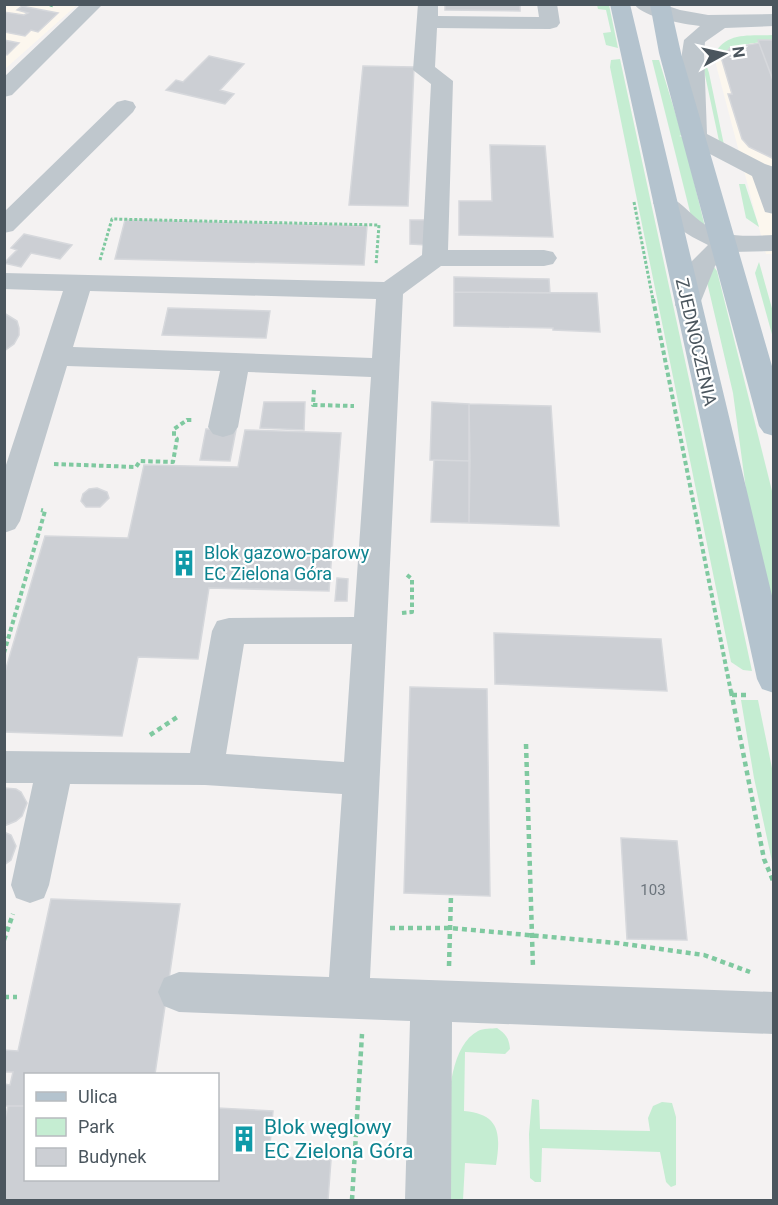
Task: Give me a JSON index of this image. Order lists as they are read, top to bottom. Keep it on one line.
{"streets":{"main road":["ZJEDNOCZENIA"]},"places":{"building":["Blok gazowo-parowy EC Zielona Góra","Blok węglowy EC Zielona Góra"]},"house_numbers":["103"],"legend":["Ulica","Park","Budynek"],"north":"right"}
